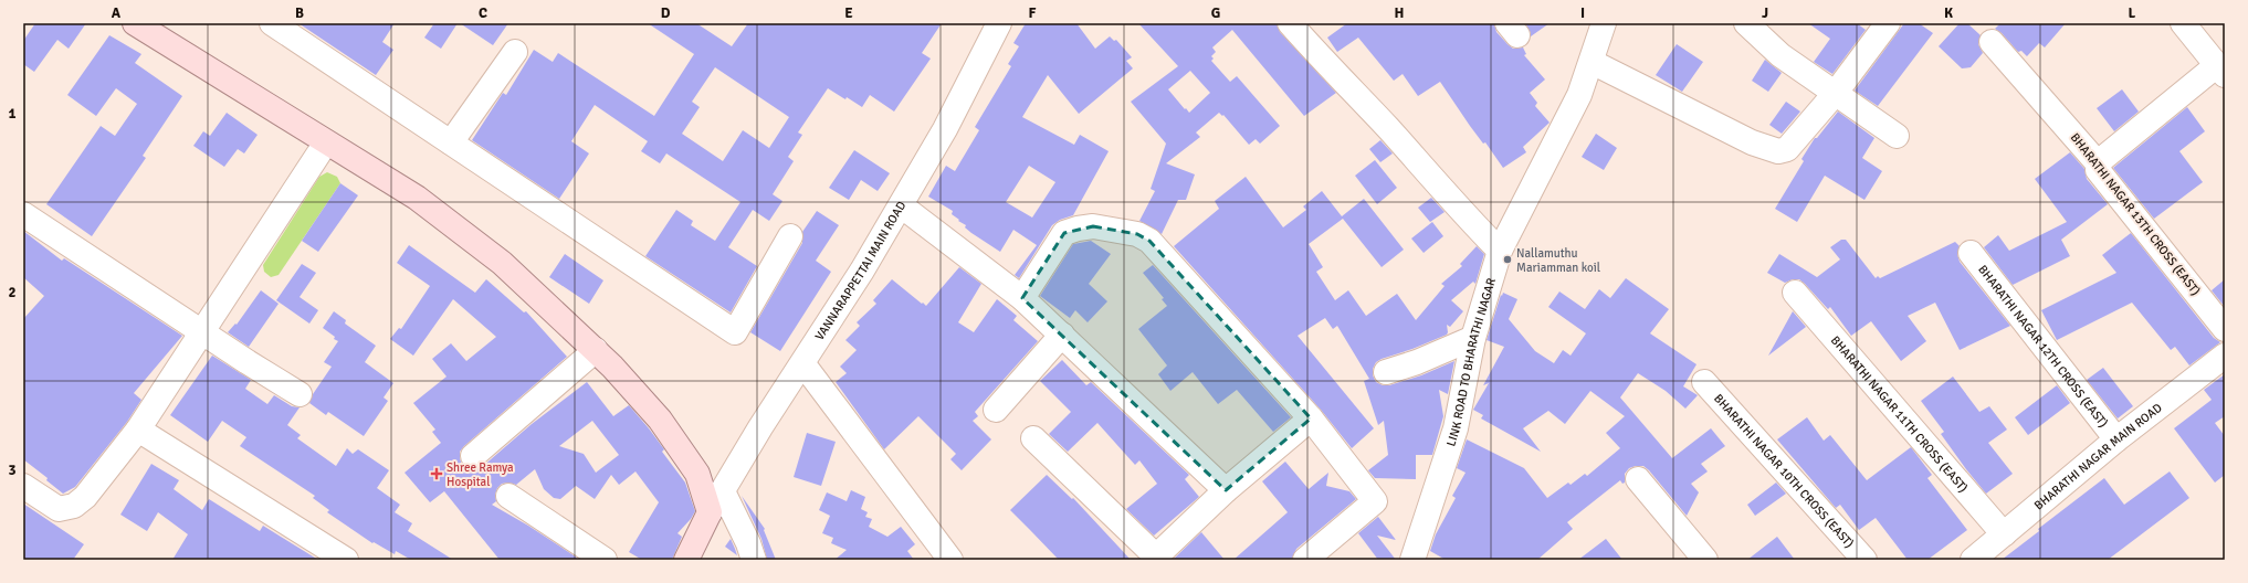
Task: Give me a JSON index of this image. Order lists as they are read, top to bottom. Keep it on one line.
{"streets":{"street":["BHARATHI NAGAR 13TH CROSS (EAST)","VANNARAPPETTAI MAIN ROAD","BHARATHI NAGAR 12TH CROSS (EAST)","LINK ROAD TO BHARATHI NAGAR","BHARATHI NAGAR 11TH CROSS (EAST)","BHARATHI NAGAR MAIN ROAD","BHARATHI NAGAR 10TH CROSS (EAST)"]},"crossings":[["BHARATHI NAGAR 12TH CROSS (EAST)","BHARATHI NAGAR MAIN ROAD"],["BHARATHI NAGAR 11TH CROSS (EAST)","BHARATHI NAGAR MAIN ROAD"]],"places":{"other":["Nallamuthu Mariamman koil"],"health":["Shree Ramya Hospital"]},"grid":{"columns":["A","B","C","D","E","F","G","H","I","J","K","L"],"rows":["1","2","3"]}}
